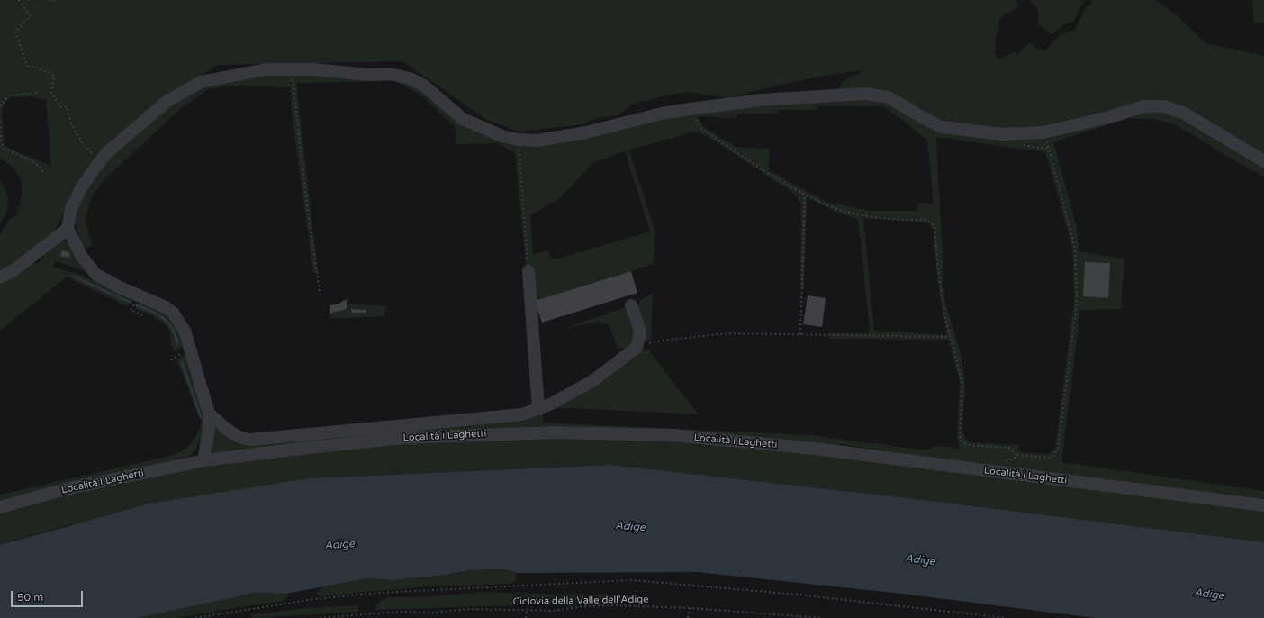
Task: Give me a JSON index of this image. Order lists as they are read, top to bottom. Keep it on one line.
{"streets":{"street":["Località i Laghetti","Località I Laghetti"],"path":["Ciclovia della Valle dell'Adige"]},"crossings":[["Località i Laghetti","Località I Laghetti"]],"water":["Adige"],"scale_bar":"50 m"}
